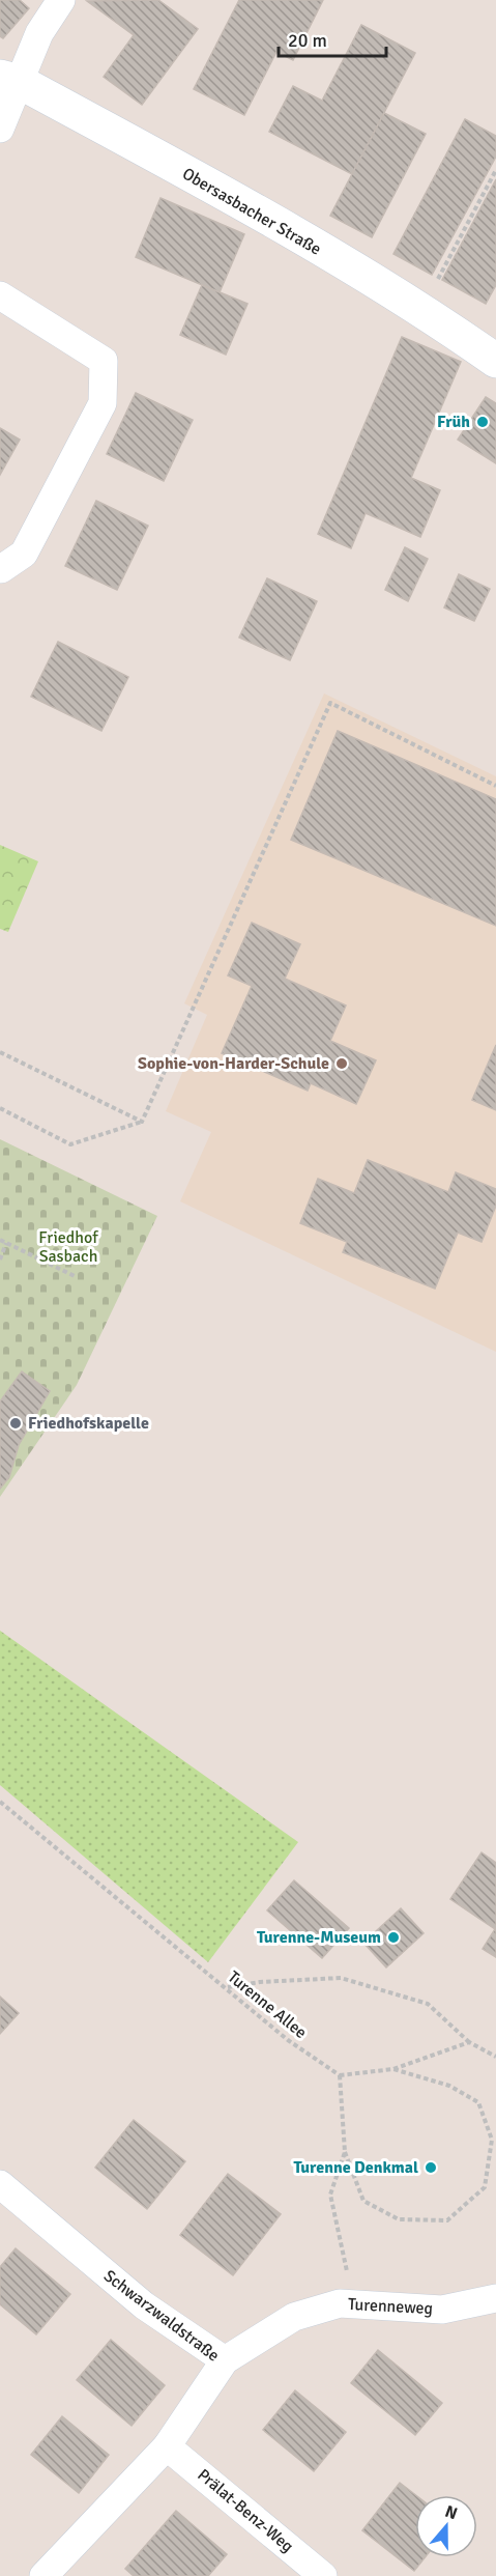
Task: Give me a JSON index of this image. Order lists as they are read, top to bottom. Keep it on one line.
{"streets":{"street":["Obersasbacher Straße","Turenneweg","Schwarzwaldstraße","Prälat-Benz-Weg"],"path":["Turenne Allee"]},"crossings":[["Turenneweg","Schwarzwaldstraße"],["Schwarzwaldstraße","Prälat-Benz-Weg"]],"parks":["Friedhof Sasbach"],"places":["Früh","Sophie-von-Harder-Schule","Friedhofskapelle","Turenne-Museum","Turenne Denkmal"],"scale_bar":"20 m","north":"top"}
